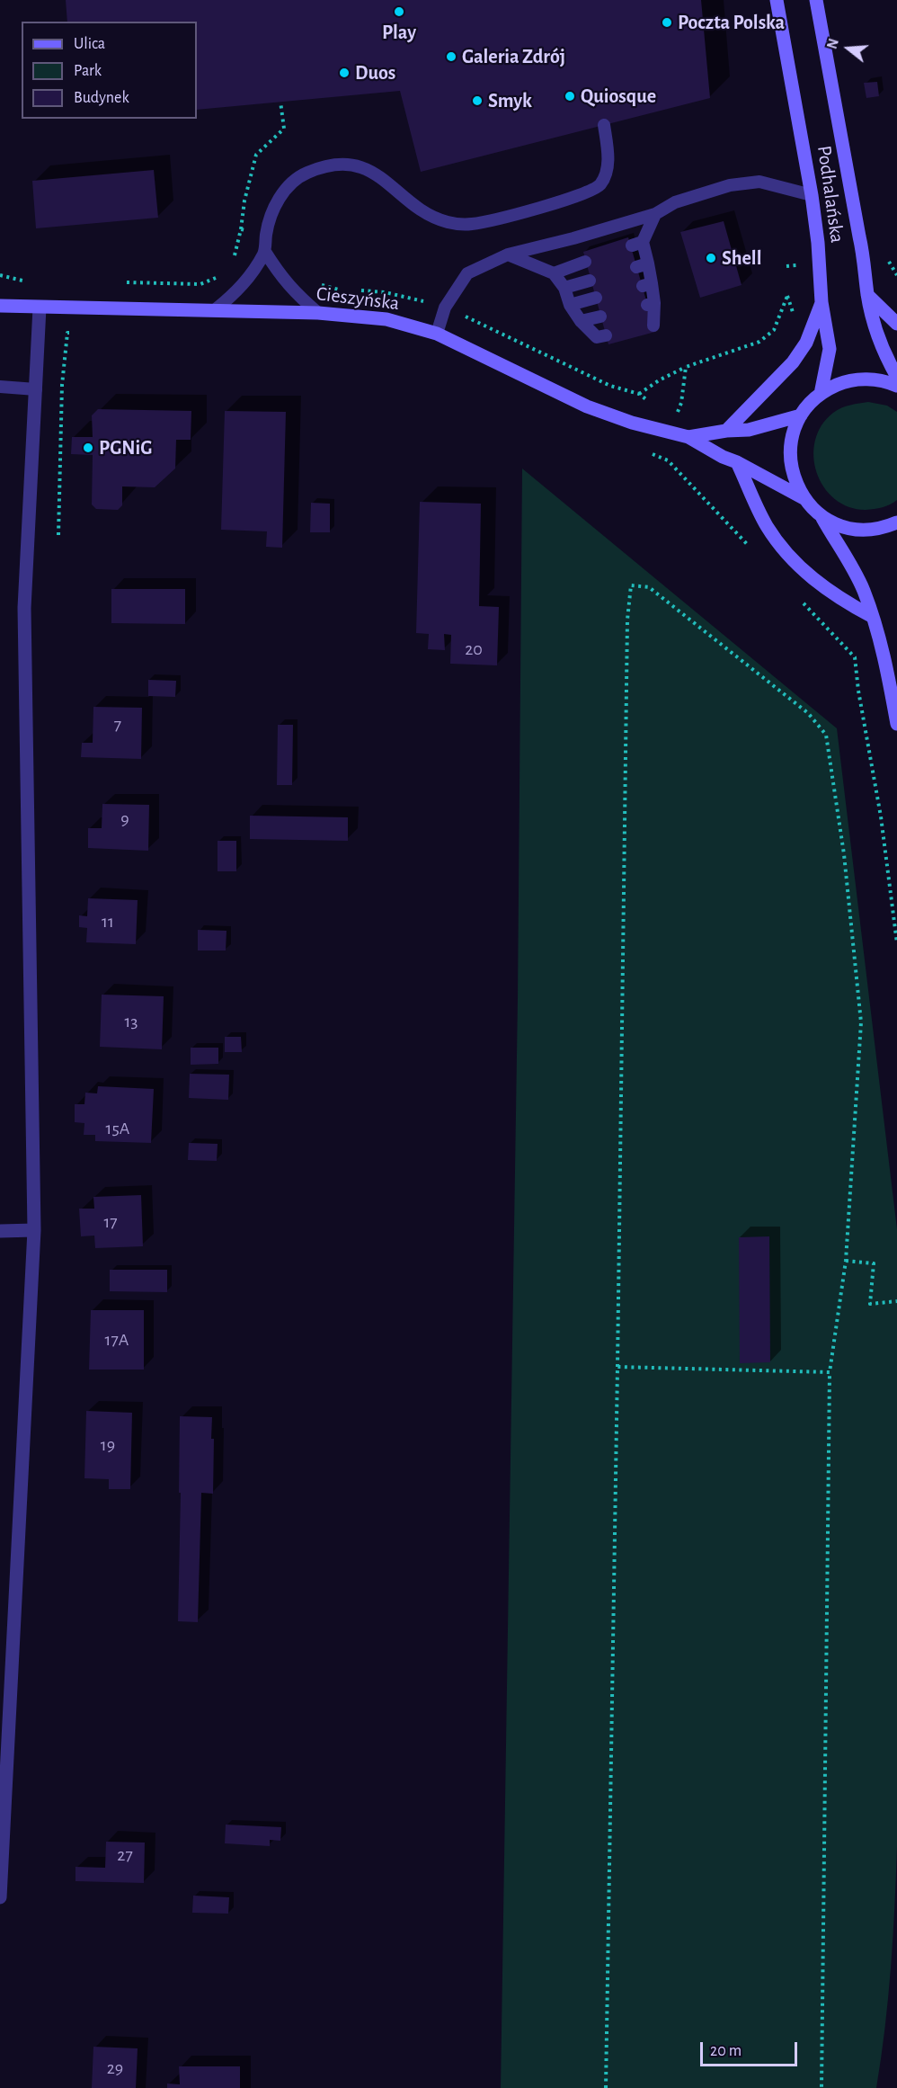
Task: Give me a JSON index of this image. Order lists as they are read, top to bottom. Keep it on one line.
{"streets":{"street":["Podhalańska","Cieszyńska"]},"places":["Play","Poczta Polska","Galeria Zdrój","Duos","Quiosque","Smyk","Shell","PGNiG"],"house_numbers":["20","7","9","11","13","15A","17","17A","19","27","29"],"legend":["Ulica","Park","Budynek"],"scale_bar":"20 m","north":"left"}
